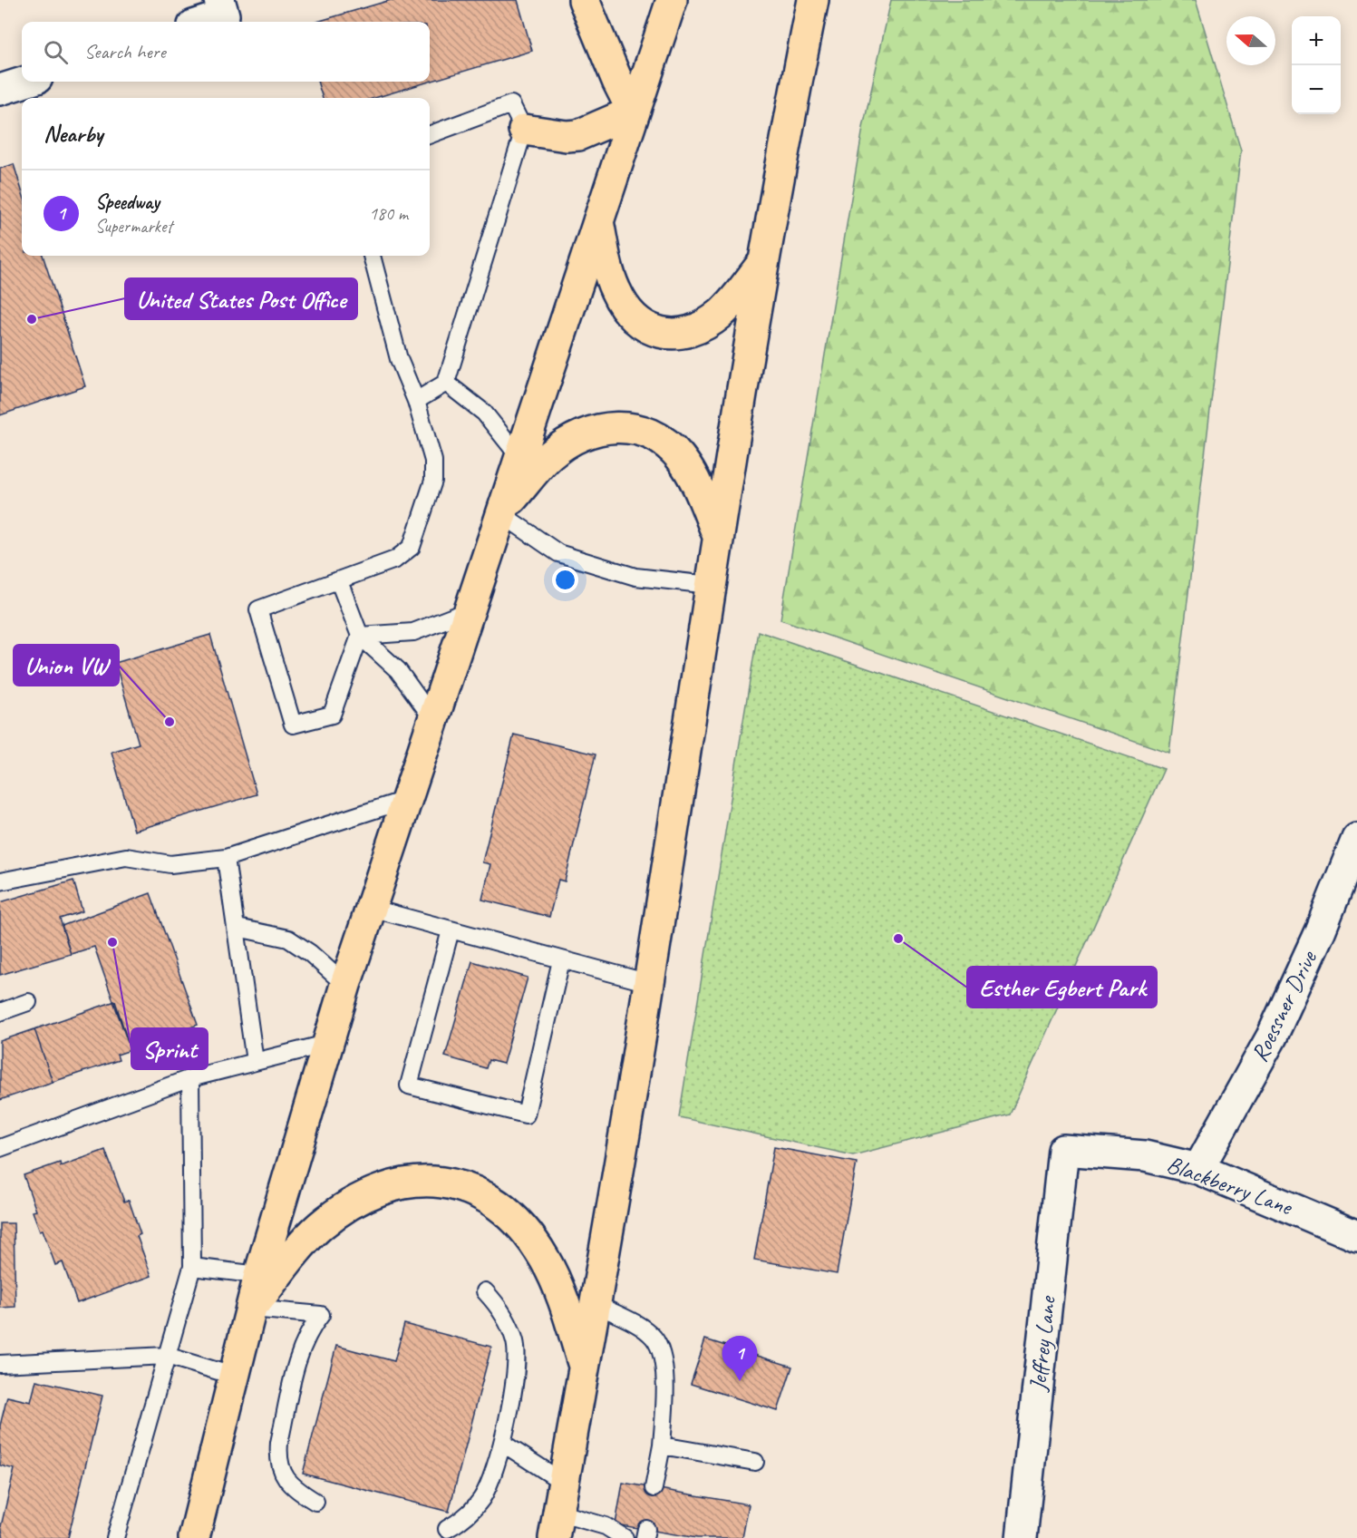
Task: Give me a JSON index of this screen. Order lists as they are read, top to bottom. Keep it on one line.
{"streets":{"street":["Roessner Drive","Blackberry Lane","Jeffrey Lane"]},"crossings":[["Roessner Drive","Blackberry Lane"],["Blackberry Lane","Jeffrey Lane"]],"places":["United States Post Office","Union VW","Esther Egbert Park","Sprint"],"north":"left","page":{"map_buttons":["+","−"],"search":"Search here","heading":"Nearby","list":[{"mark":"1","name":"Speedway","note":"Supermarket","value":"180 m"}],"pins":"1"}}
